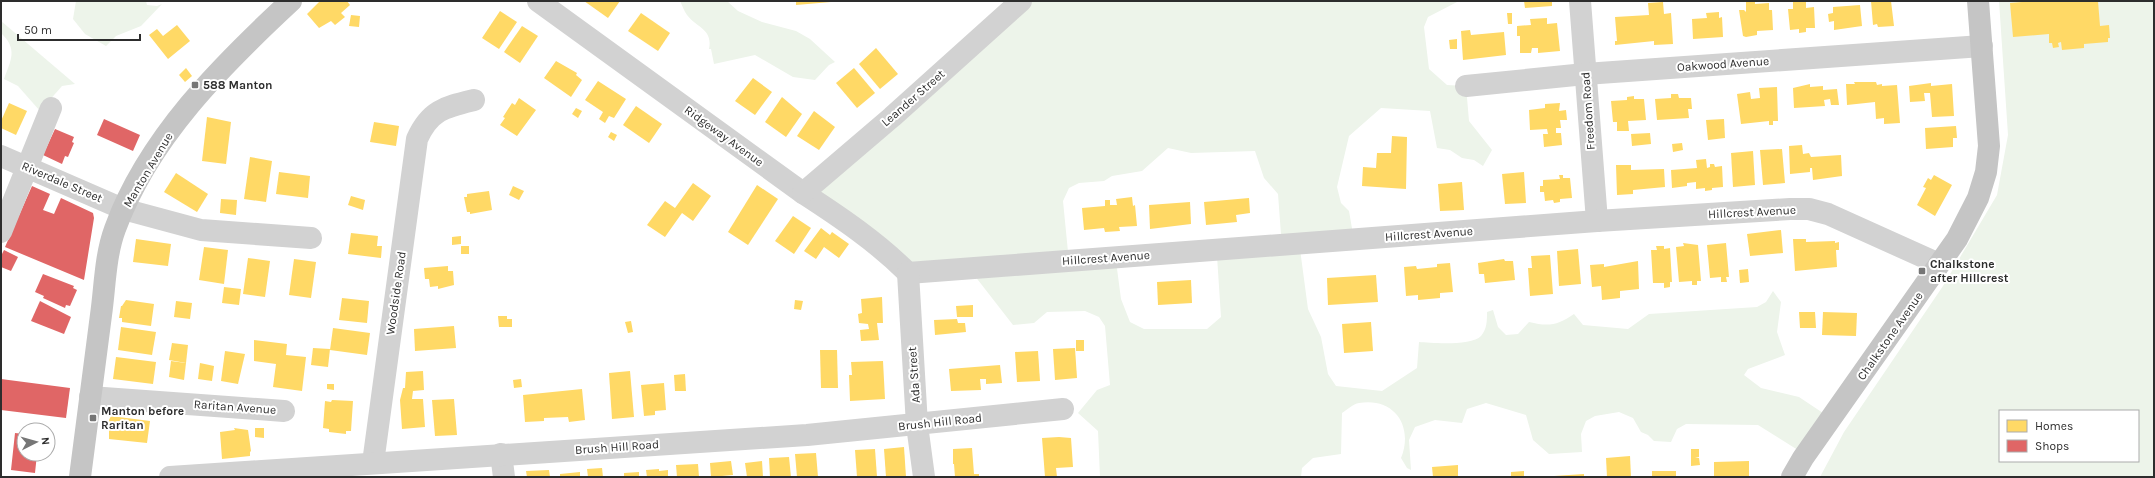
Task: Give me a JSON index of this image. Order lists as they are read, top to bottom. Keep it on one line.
{"streets":{"main road":["Manton Avenue","Chalkstone Avenue"],"street":["Oakwood Avenue","Leander Street","Freedom Road","Ridgeway Avenue","Riverdale Street","Hillcrest Avenue","Woodside Road","Ada Street","Raritan Avenue","Brush Hill Road"]},"crossings":[["Oakwood Avenue","Freedom Road"],["Oakwood Avenue","Chalkstone Avenue"],["Leander Street","Ridgeway Avenue"],["Freedom Road","Hillcrest Avenue"],["Ridgeway Avenue","Hillcrest Avenue"],["Ridgeway Avenue","Ada Street"],["Manton Avenue","Riverdale Street"],["Manton Avenue","Raritan Avenue"],["Hillcrest Avenue","Chalkstone Avenue"],["Hillcrest Avenue","Ada Street"],["Woodside Road","Brush Hill Road"],["Ada Street","Brush Hill Road"]],"places":{"transit":["588 Manton","Chalkstone after Hillcrest","Manton before Raritan"]},"legend":["Homes","Shops"],"scale_bar":"50 m","north":"right"}
